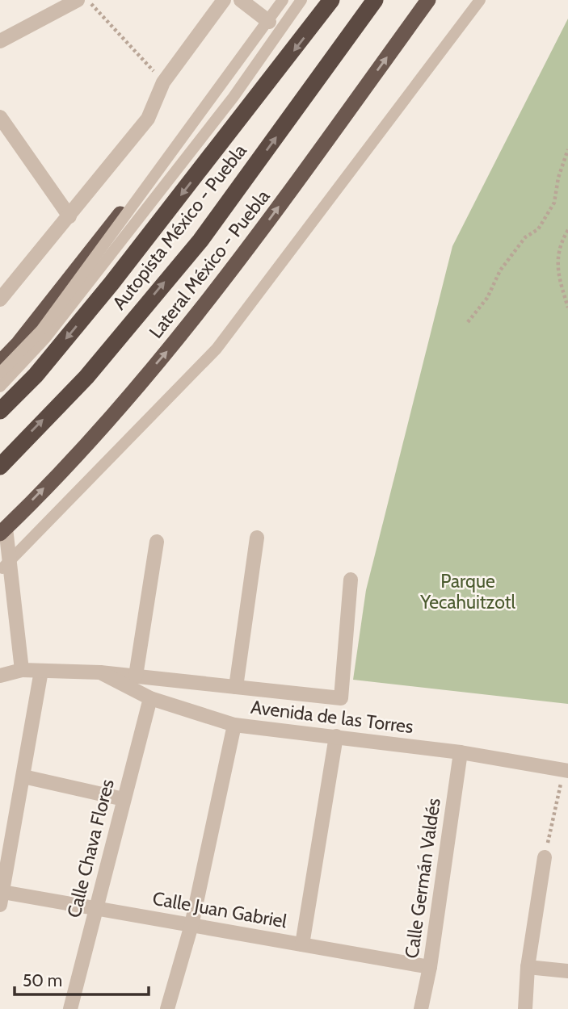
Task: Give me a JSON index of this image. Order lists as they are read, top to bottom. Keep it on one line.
{"streets":{"highway":["Autopista México - Puebla","Lateral México - Puebla"],"street":["Avenida de las Torres","Calle Chava Flores","Calle Germán Valdés","Calle Juan Gabriel"]},"crossings":[["Avenida de las Torres","Calle Chava Flores"],["Avenida de las Torres","Calle Germán Valdés"],["Calle Chava Flores","Calle Juan Gabriel"],["Calle Germán Valdés","Calle Juan Gabriel"]],"parks":["Parque Yecahuitzotl"],"scale_bar":"50 m"}
